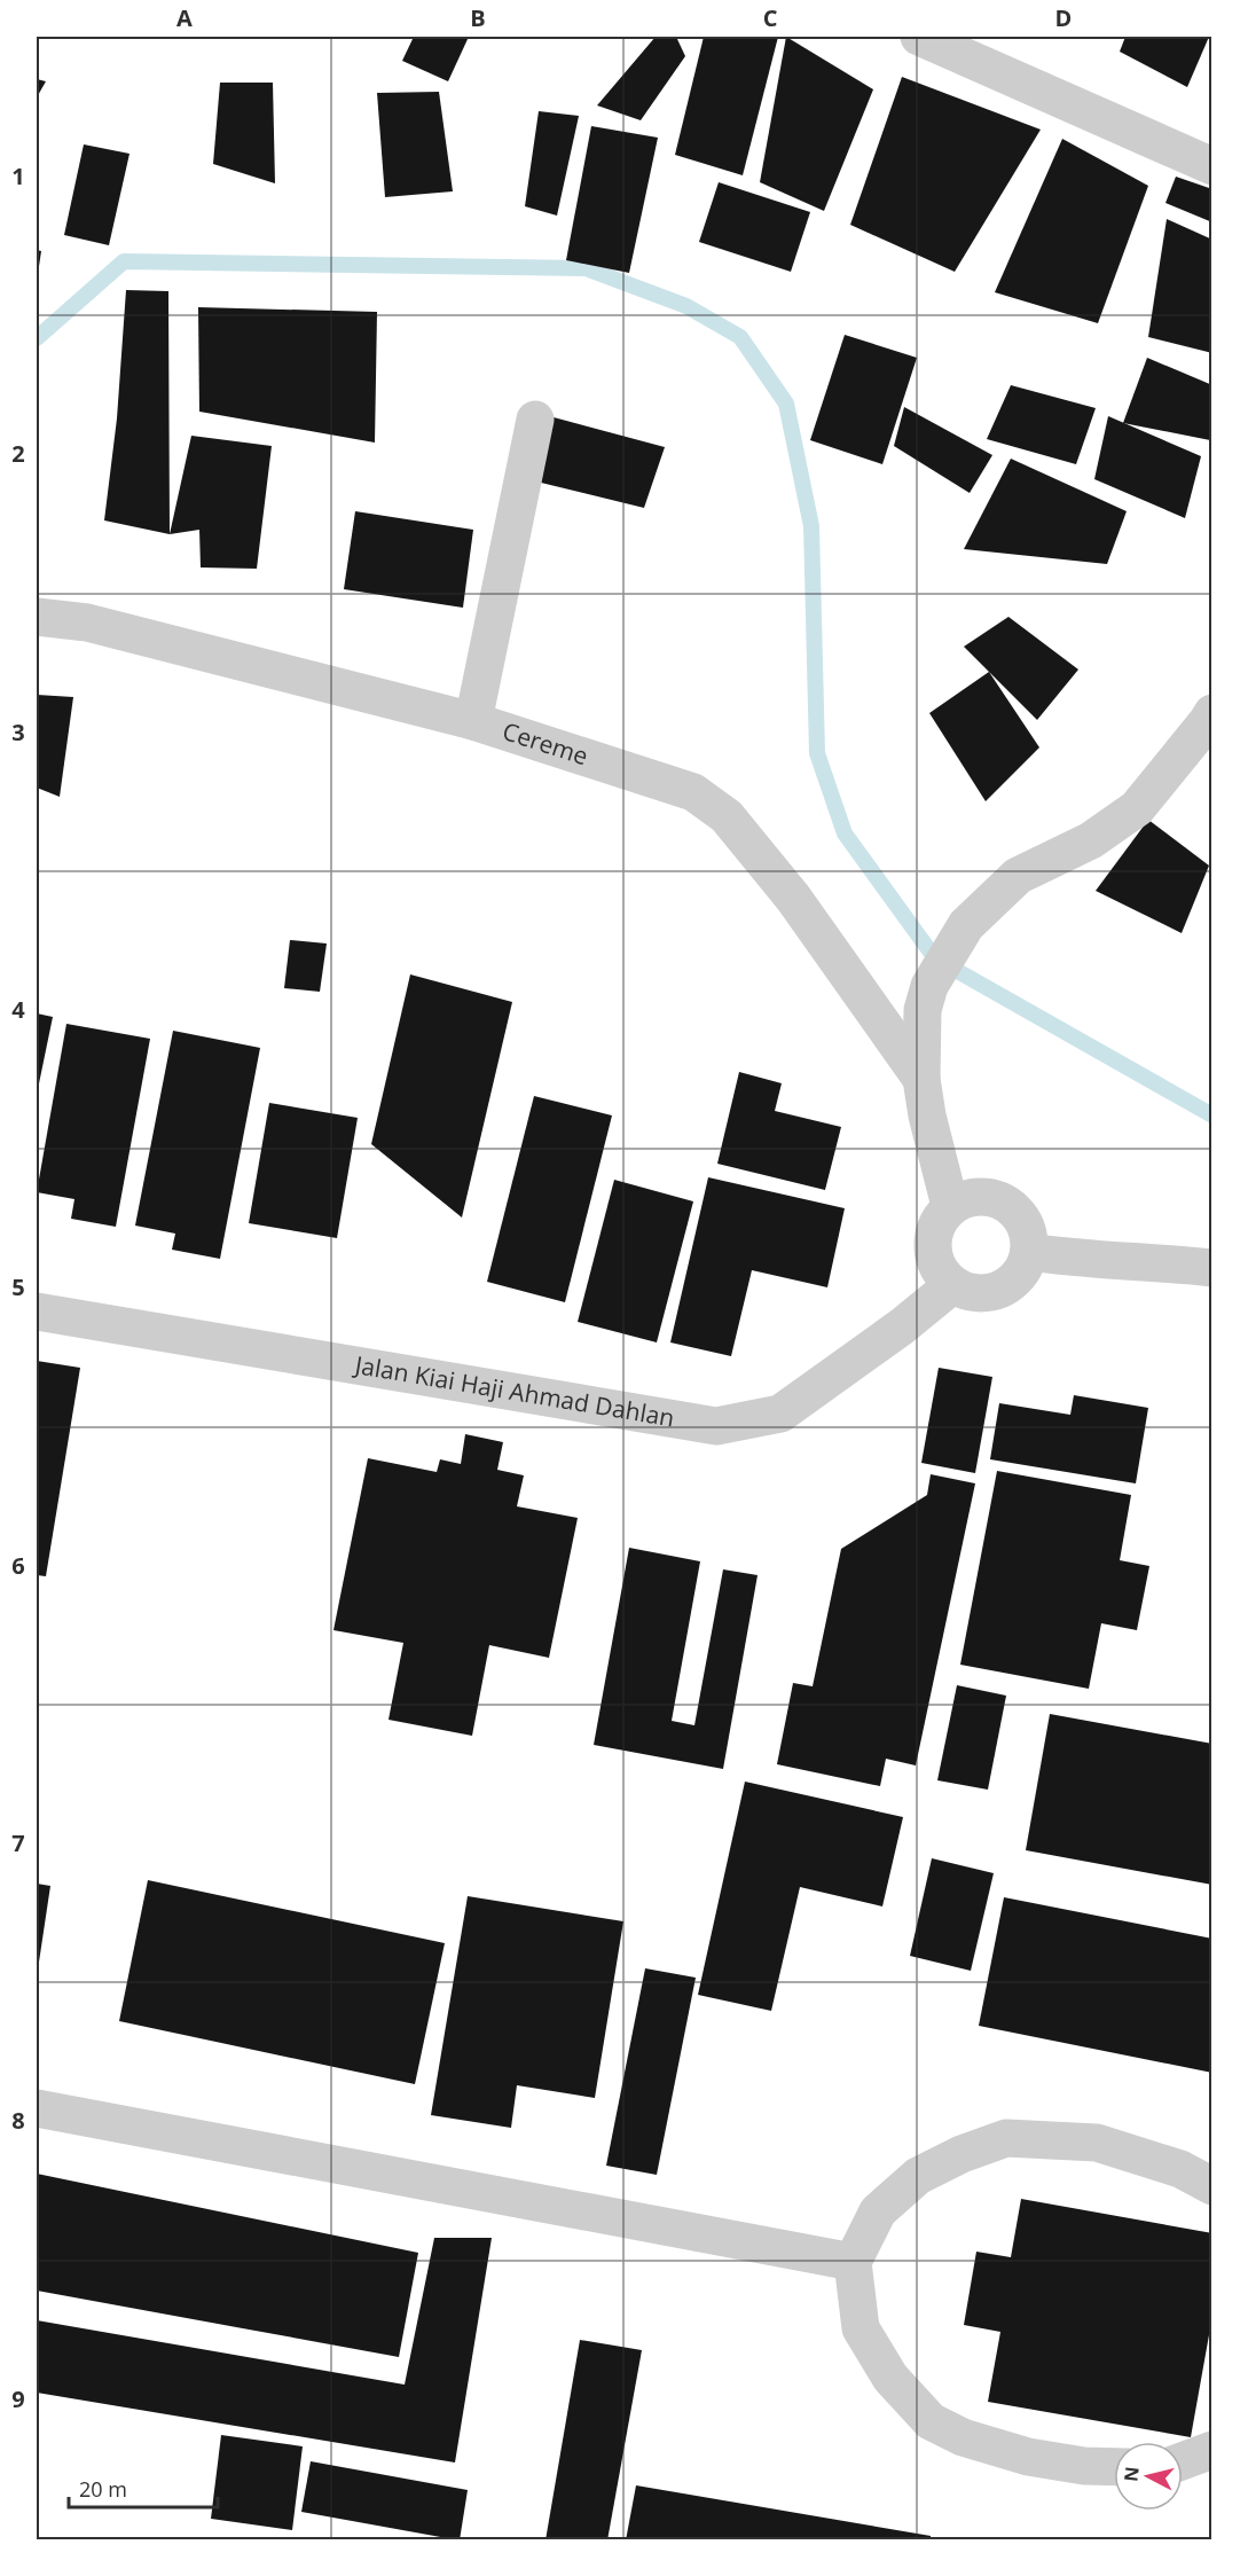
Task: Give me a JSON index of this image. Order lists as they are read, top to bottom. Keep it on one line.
{"streets":{"street":["Cereme","Jalan Kiai Haji Ahmad Dahlan"]},"scale_bar":"20 m","north":"left","grid":{"columns":["A","B","C","D"],"rows":["1","2","3","4","5","6","7","8","9"]}}
